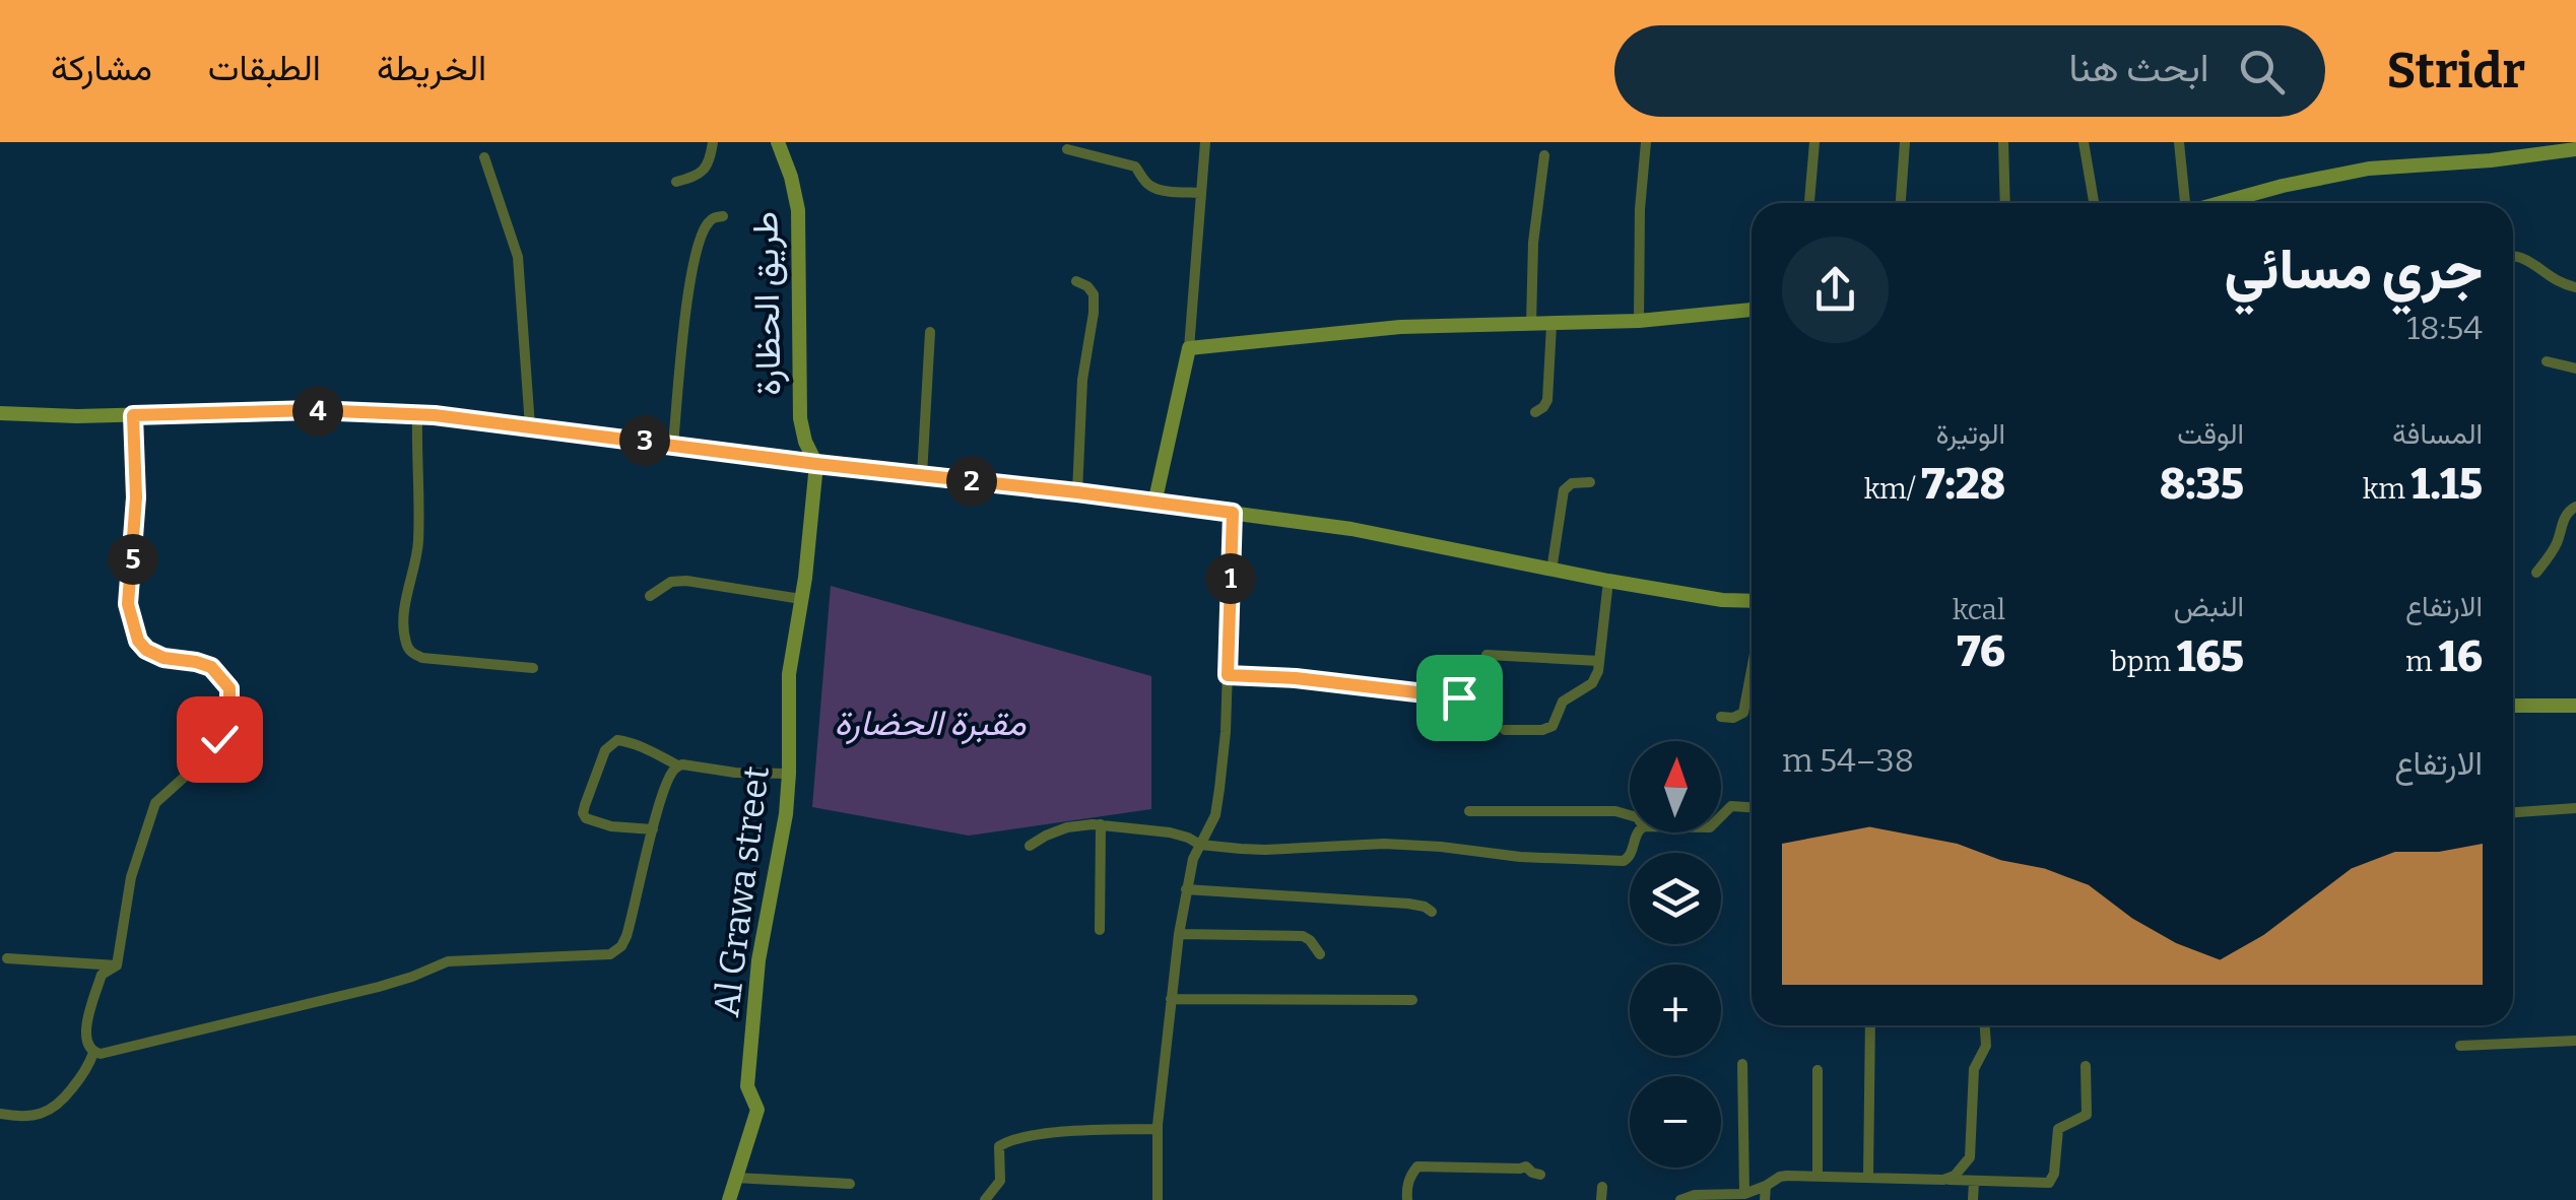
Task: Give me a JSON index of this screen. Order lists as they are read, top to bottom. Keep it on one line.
{"streets":{"street":["طريق الحظارة","Al Grawa street"]},"crossings":[["طريق الحظارة","Al Grawa street"]],"parks":["مقبرة الحضارة"],"north":"top","page":{"header":"Stridr","search":"ابحث هنا","nav":["الخريطة","الطبقات","مشاركة"],"heading":["جري مسائي","18:54"],"stats":[["المسافة","1.15 km"],["الوقت","8:35"],["الوتيرة","7:28 /km"],["الارتفاع","16 m"],["النبض","165 bpm"],["kcal","76"]],"pins":["4","3","2","5","1"],"chart":["الارتفاع","38–54 m"],"map_buttons":["+","−"]}}
